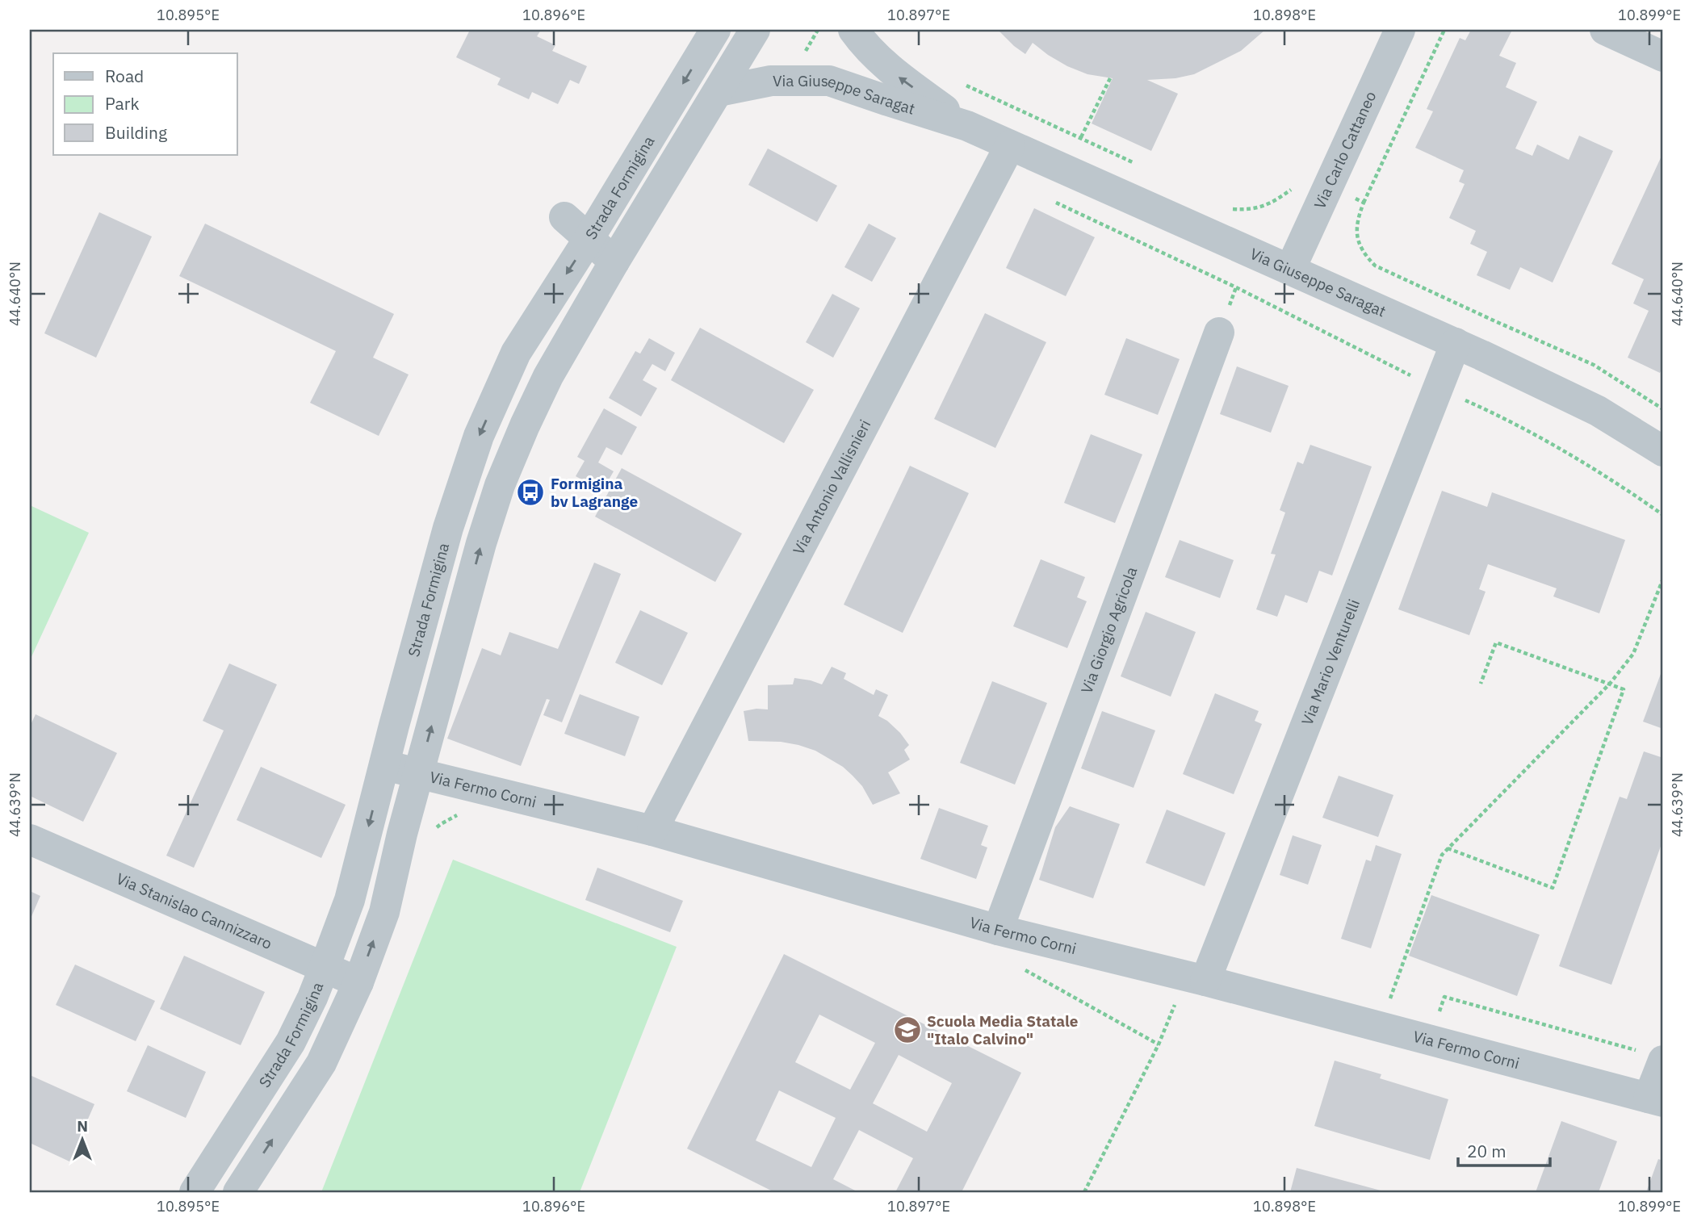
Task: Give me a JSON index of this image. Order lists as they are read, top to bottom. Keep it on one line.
{"streets":{"street":["Via Giuseppe Saragat","Via Carlo Cattaneo","Strada Formigina","Via Antonio Vallisnieri","Via Giorgio Agricola","Via Mario Venturelli","Via Fermo Corni","Via Stanislao Cannizzaro"]},"crossings":[["Via Giuseppe Saragat","Via Carlo Cattaneo"],["Via Giuseppe Saragat","Via Antonio Vallisnieri"],["Via Giuseppe Saragat","Via Mario Venturelli"],["Strada Formigina","Via Fermo Corni"],["Strada Formigina","Via Stanislao Cannizzaro"],["Via Antonio Vallisnieri","Via Fermo Corni"],["Via Giorgio Agricola","Via Fermo Corni"],["Via Mario Venturelli","Via Fermo Corni"]],"places":{"bus stop":["Formigina bv Lagrange"],"school or university":["Scuola Media Statale \"Italo Calvino\""]},"legend":["Road","Park","Building"],"scale_bar":"20 m","north":"top","coordinates":["10.895°E","10.896°E","10.897°E","10.898°E","10.899°E","44.640°N","44.639°N"]}
